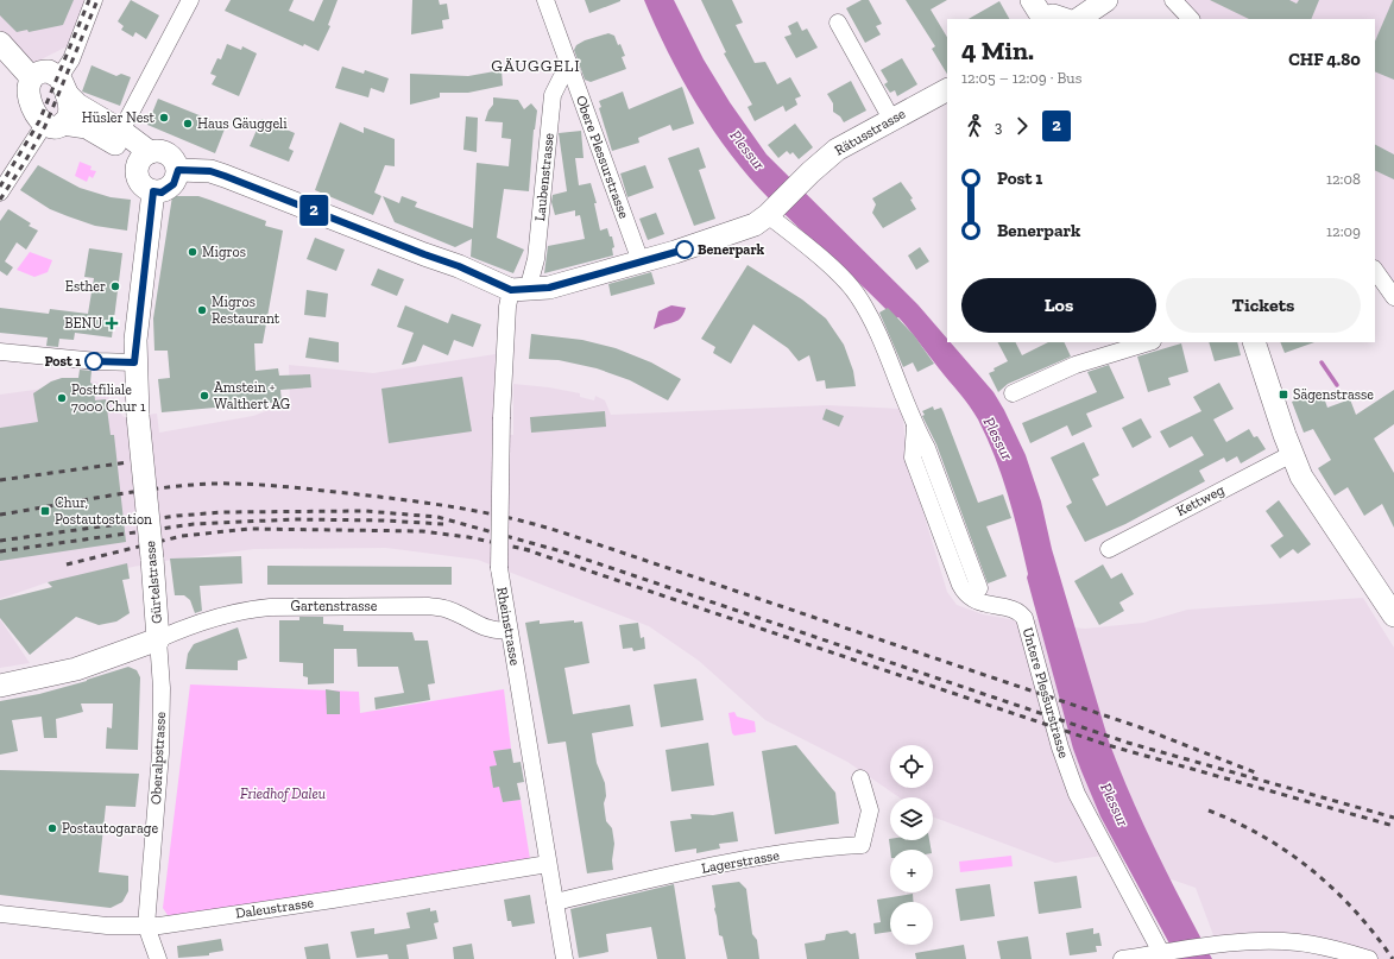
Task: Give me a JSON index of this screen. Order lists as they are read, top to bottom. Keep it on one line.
{"streets":{"street":["Rätusstrasse","Obere Plessurstrasse","Laubenstrasse","Kettweg","Gürtelstrasse","Gartenstrasse","Rheinstrasse","Untere Plessurstrasse","Oberalpstrasse","Lagerstrasse","Daleustrasse"]},"crossings":[["Rätusstrasse","Obere Plessurstrasse"],["Rätusstrasse","Laubenstrasse"],["Rätusstrasse","Rheinstrasse"],["Rätusstrasse","Untere Plessurstrasse"],["Obere Plessurstrasse","Laubenstrasse"],["Laubenstrasse","Rheinstrasse"],["Gürtelstrasse","Gartenstrasse"],["Gürtelstrasse","Oberalpstrasse"],["Gartenstrasse","Rheinstrasse"],["Gartenstrasse","Oberalpstrasse"],["Rheinstrasse","Lagerstrasse"],["Rheinstrasse","Daleustrasse"],["Oberalpstrasse","Daleustrasse"]],"districts":["GÄUGGELI"],"water":["Plessur"],"parks":["Friedhof Daleu"],"places":{"other":["Hüsler Nest","Haus Gäuggeli","Benerpark","Migros","Esther","Migros Restaurant","Post 1","Amstein + Walthert AG","Postfiliale 7000 Chur 1","Postautogarage"],"health":["BENU"],"transit":["Sägenstrasse","Chur, Postautostation"]},"lines":["bus line 2"],"page":{"on_map":"2","heading":["4 Min.","12:05 – 12:09 · Bus","CHF 4.80"],"legs":["3","2"],"list":[{"name":"Post 1","value":"12:08"},{"name":"Benerpark","value":"12:09"}],"buttons":["Los","Tickets"],"map_buttons":["+","−"]}}
